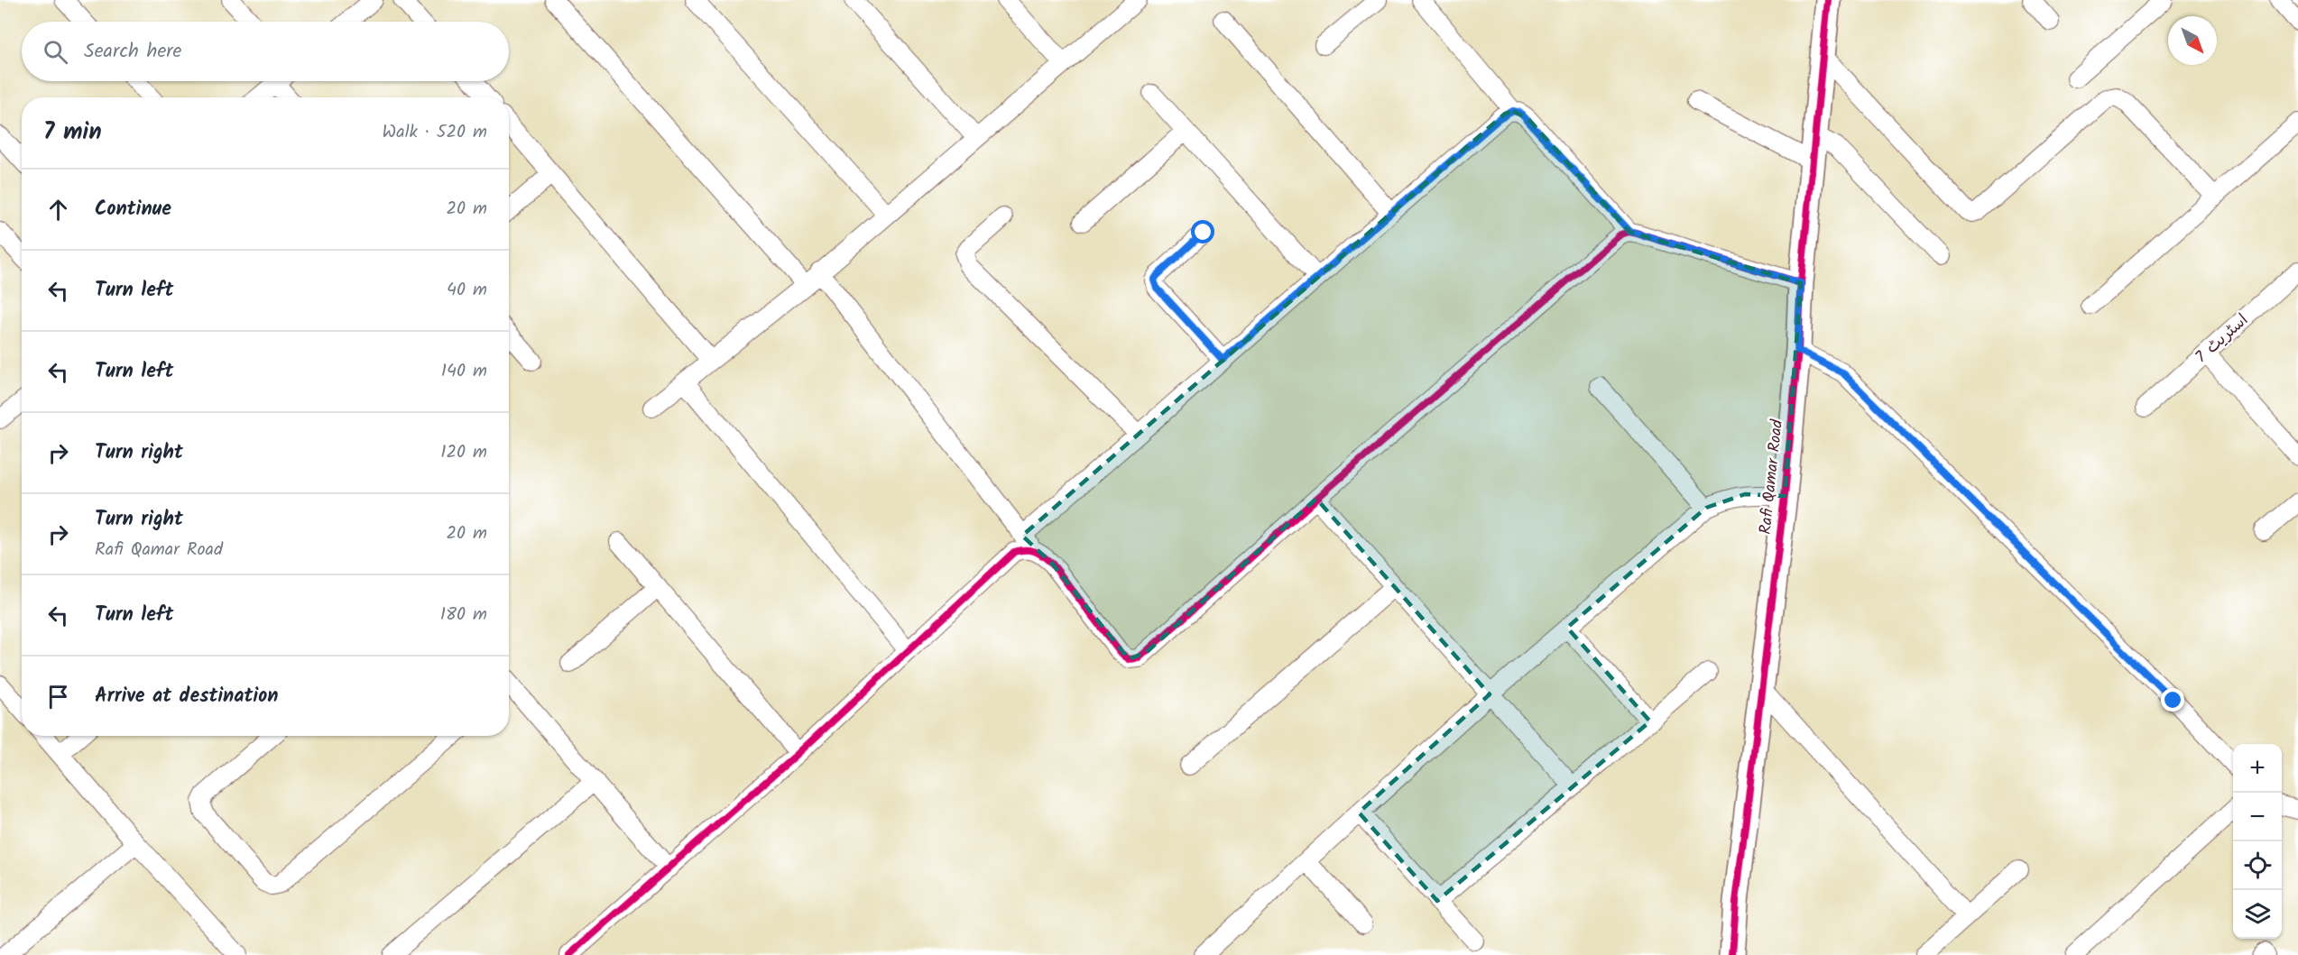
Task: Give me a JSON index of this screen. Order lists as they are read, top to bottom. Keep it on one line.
{"streets":{"street":["اسٹریٹ 7","Rafi Qamar Road"]},"north":"bottom right","page":{"search":"Search here","heading":["7 min","Walk · 520 m"],"list":[["Continue","20 m"],["Turn left","40 m"],["Turn left","140 m"],["Turn right","120 m"],["Turn right","Rafi Qamar Road","20 m"],["Turn left","180 m"],"Arrive at destination"],"map_buttons":["+","−"]}}
